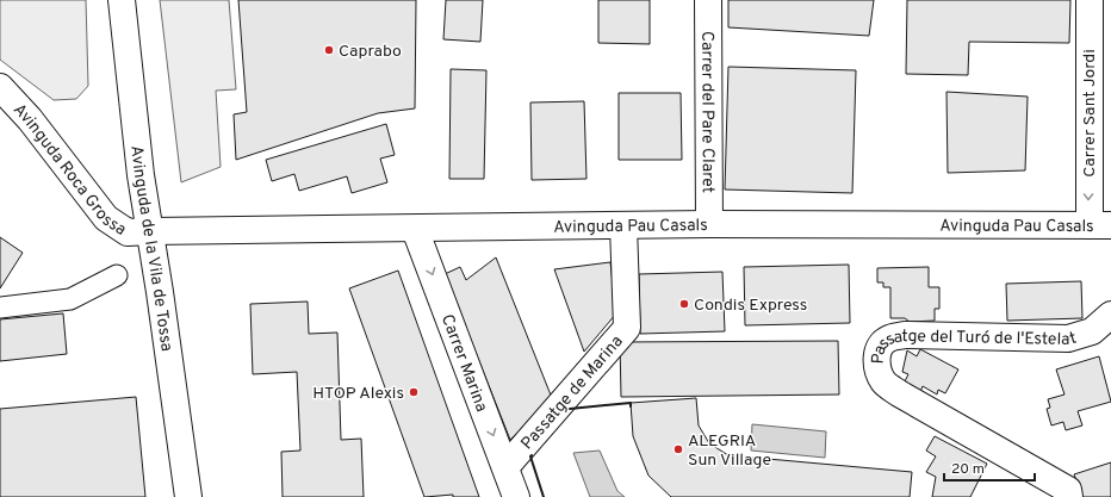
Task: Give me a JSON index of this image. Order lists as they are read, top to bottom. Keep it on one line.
{"streets":{"street":["Carrer del Pare Claret","Carrer Sant Jordi","Avinguda Roca Grossa","Avinguda Pau Casals","Avinguda de la Vila de Tossa","Passatge del Turó de l'Estelat","Carrer Marina","Passatge de Marina"]},"crossings":[["Carrer del Pare Claret","Avinguda Pau Casals"],["Carrer Sant Jordi","Avinguda Pau Casals"],["Avinguda Roca Grossa","Avinguda Pau Casals"],["Avinguda Roca Grossa","Avinguda de la Vila de Tossa"],["Avinguda Pau Casals","Avinguda de la Vila de Tossa"],["Avinguda Pau Casals","Carrer Marina"],["Avinguda Pau Casals","Passatge de Marina"],["Carrer Marina","Passatge de Marina"]],"one_way":["Carrer Sant Jordi","Carrer Marina"],"places":["Caprabo","Condis Express","HTOP Alexis","ALEGRIA Sun Village"],"scale_bar":"20 m"}
